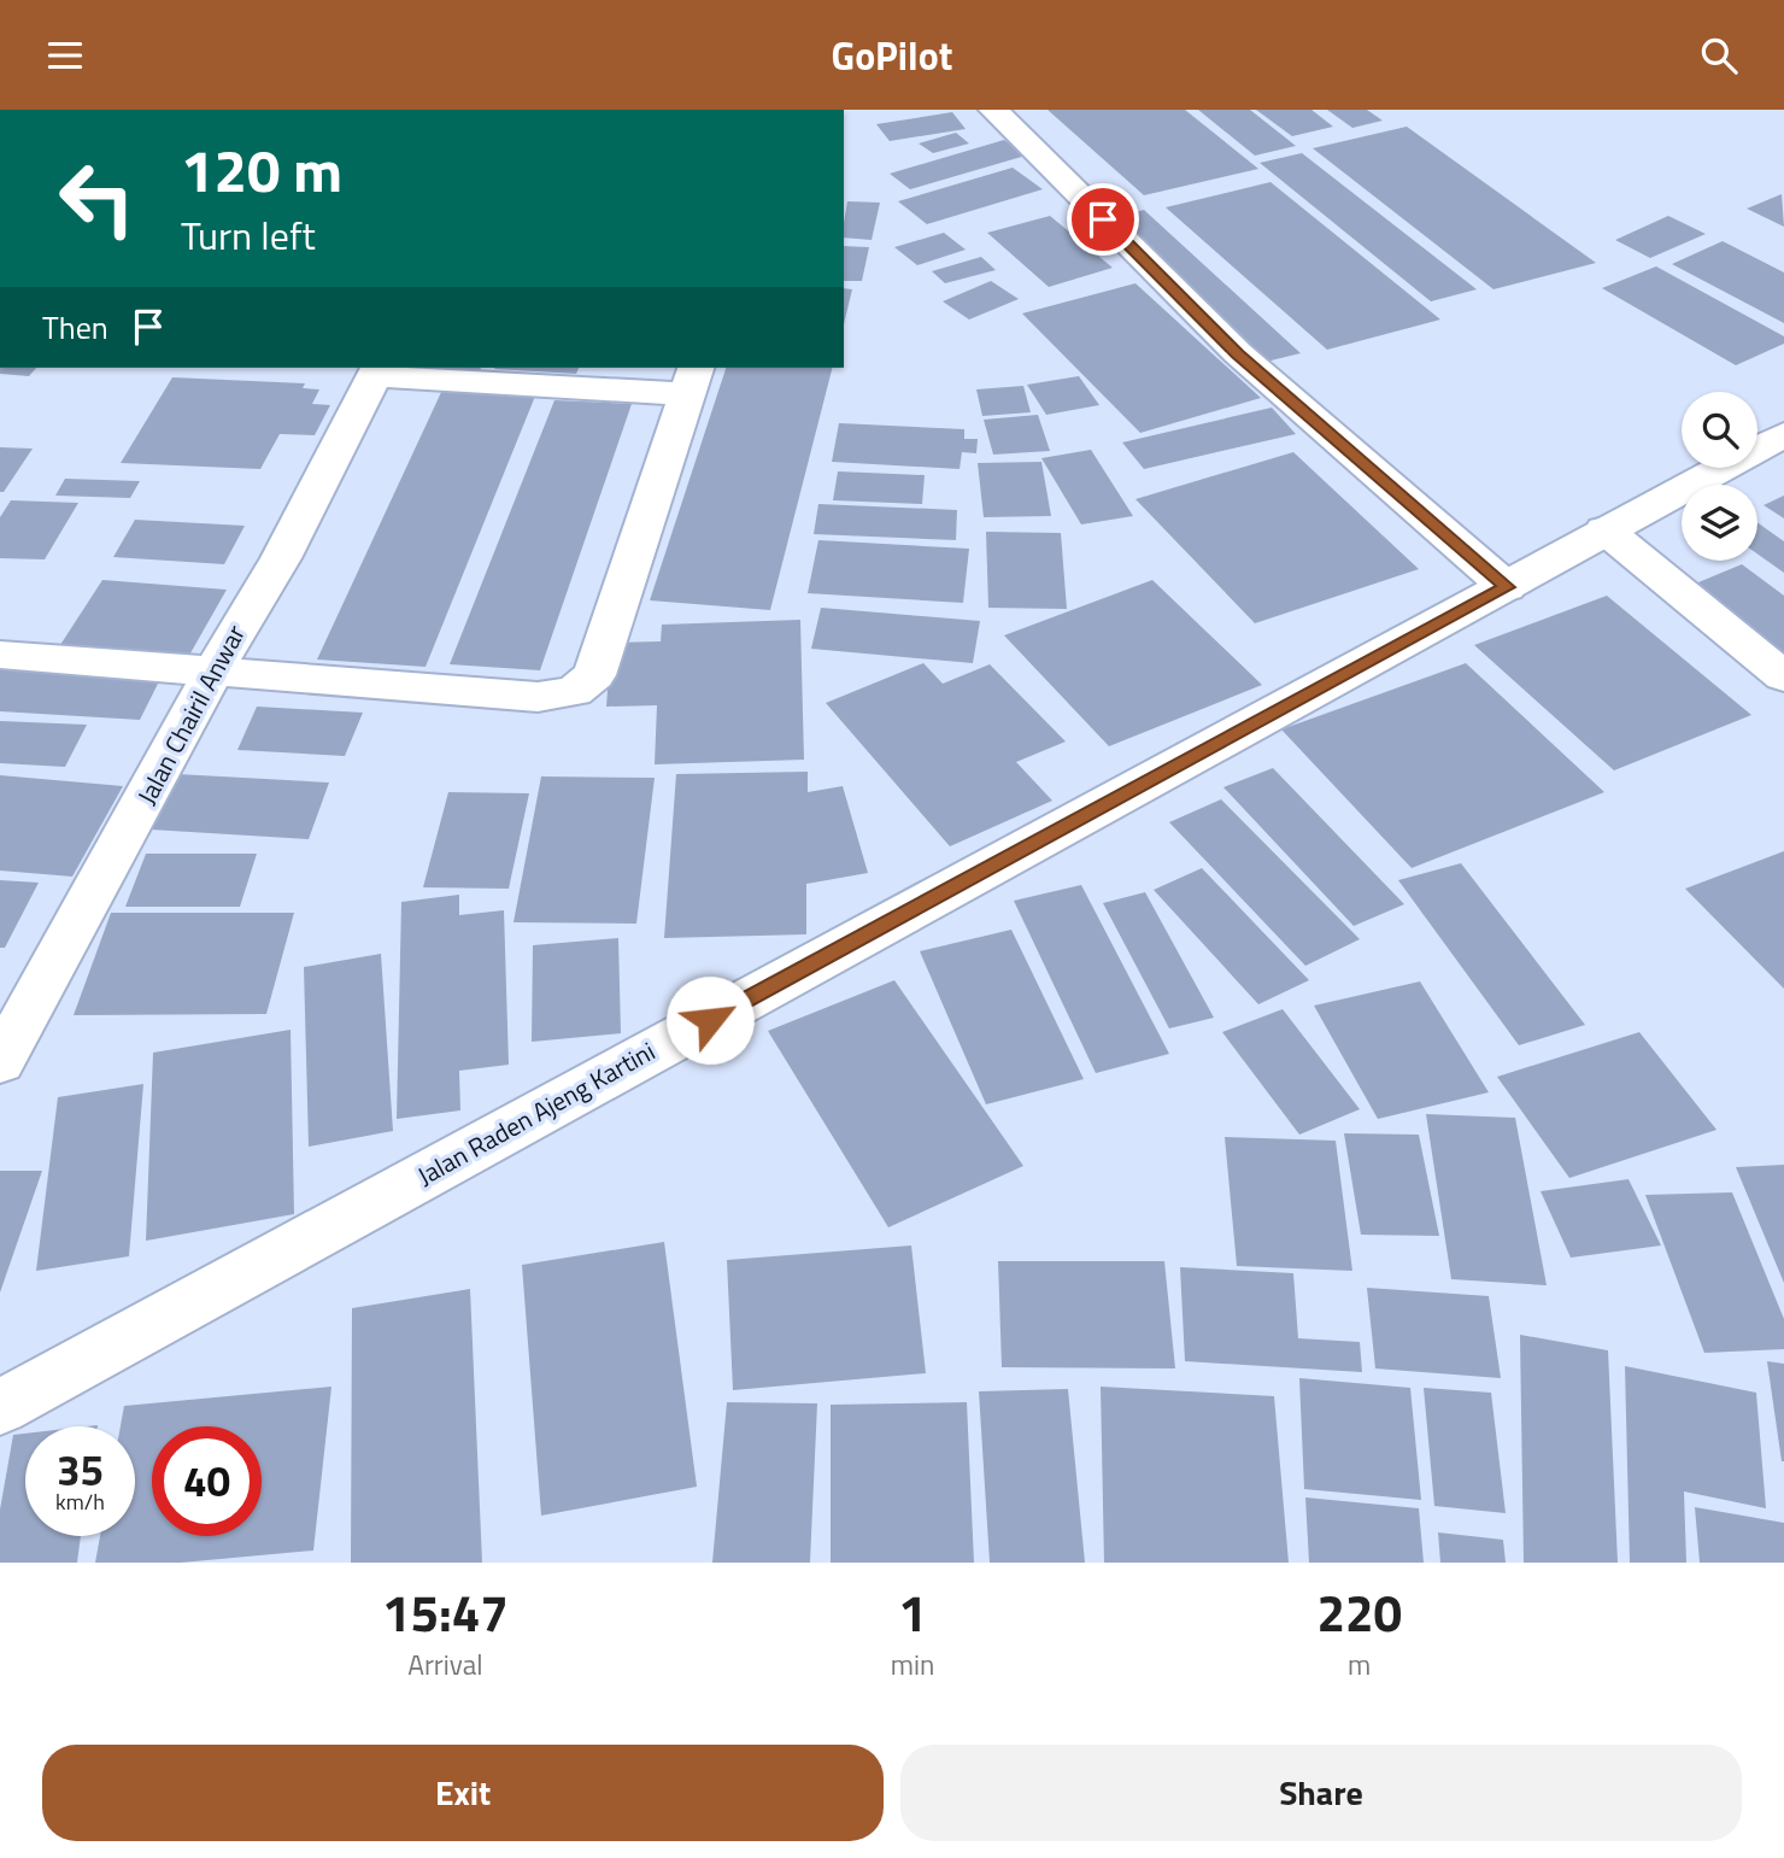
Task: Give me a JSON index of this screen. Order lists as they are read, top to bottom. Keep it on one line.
{"streets":{"street":["Jalan Chairil Anwar","Jalan Raden Ajeng Kartini"]},"page":{"header":"GoPilot","turn":["120 m","Turn left"],"then":"Then","speed":"35 km/h","limit":"40","eta":["15:47","Arrival","1","min","220","m"],"buttons":["Exit","Share"]}}
